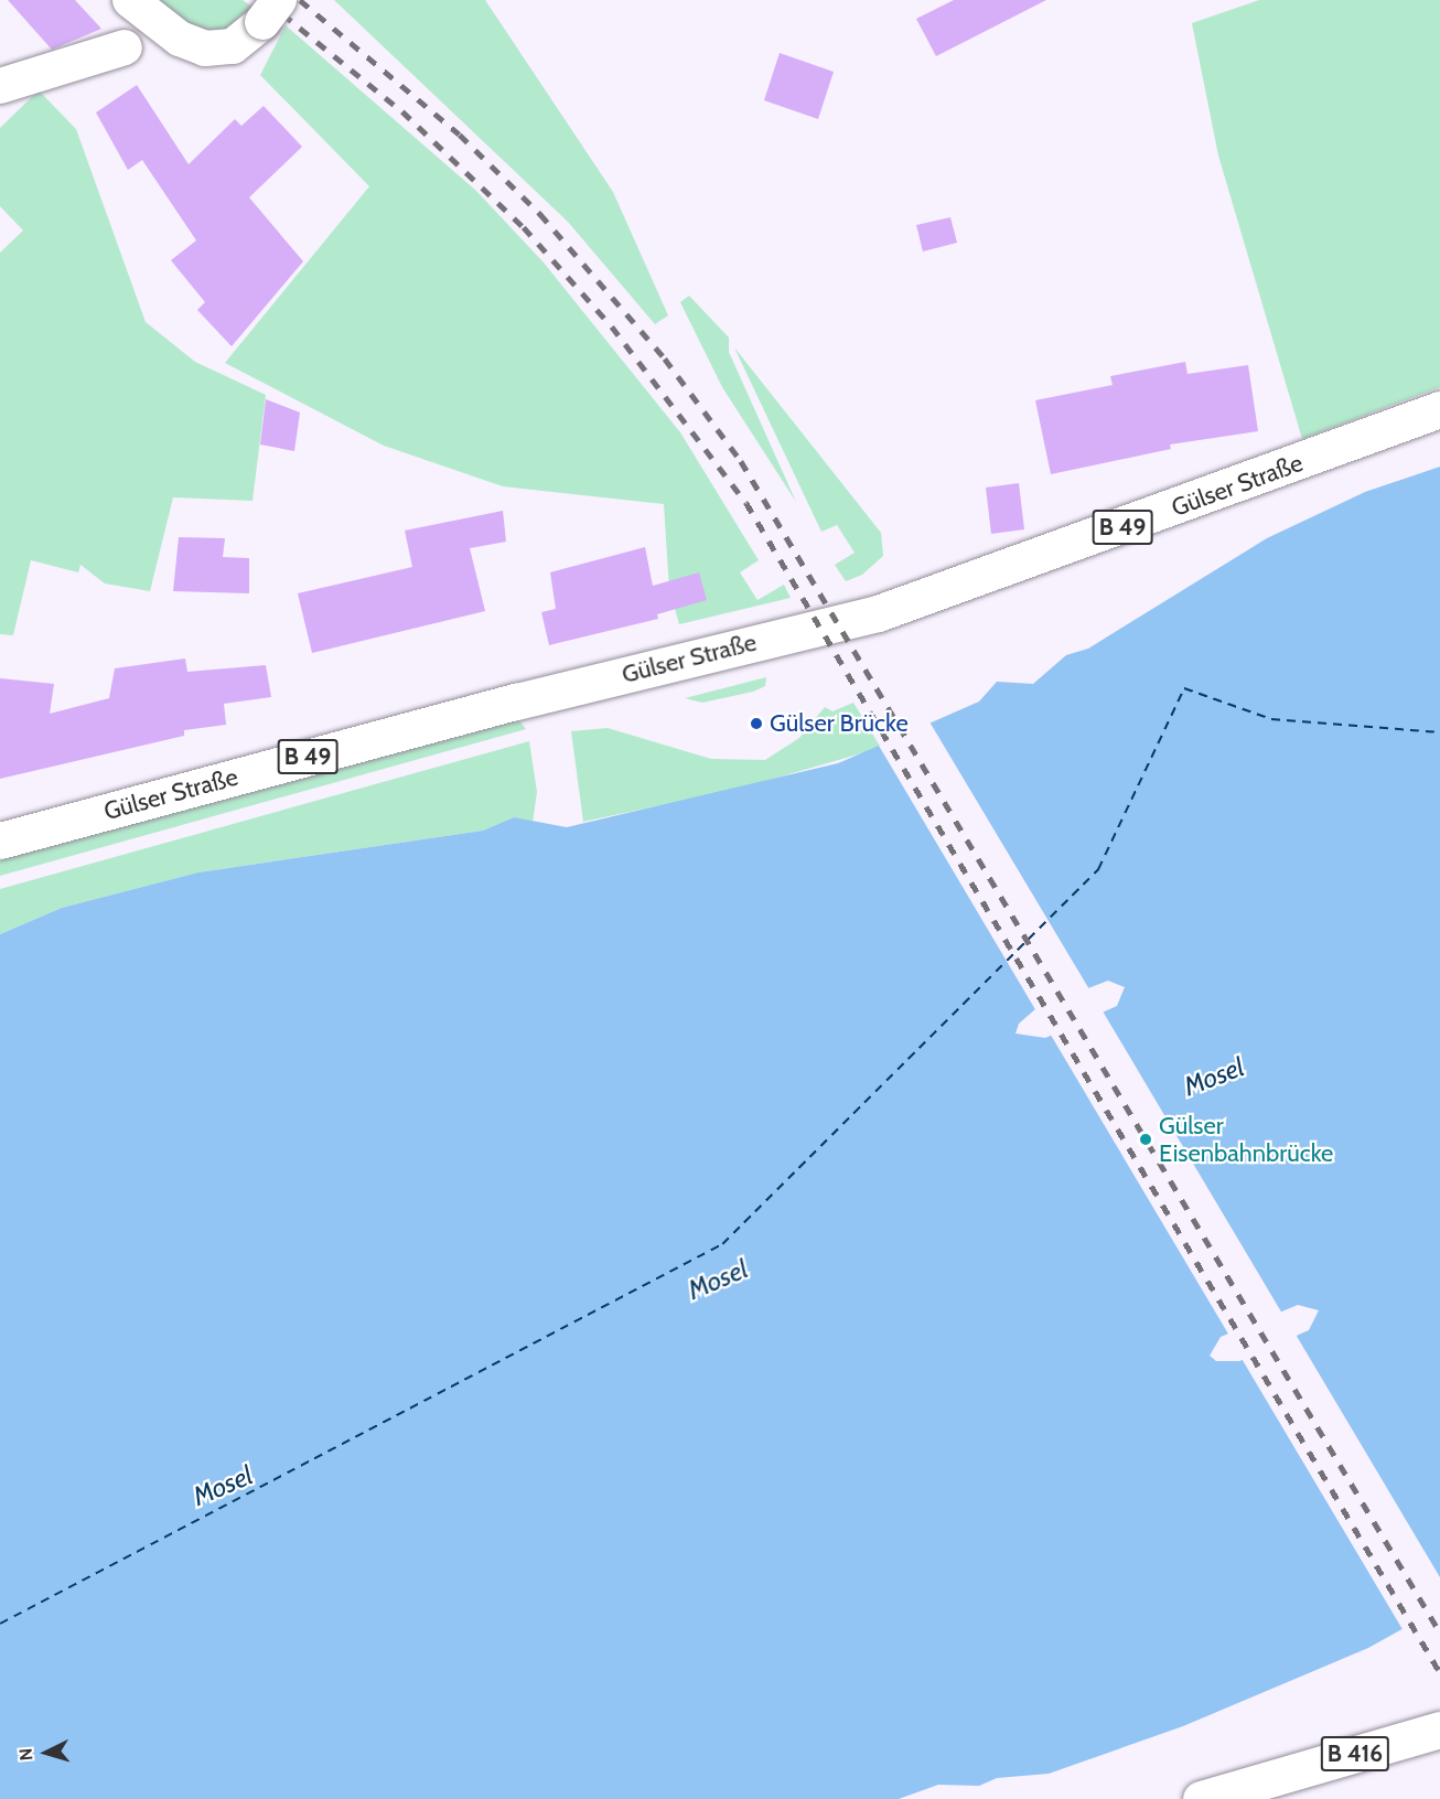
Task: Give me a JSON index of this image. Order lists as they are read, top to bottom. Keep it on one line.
{"streets":{"main road":["Gülser Straße","B 49","B 416"]},"water":["Mosel"],"places":["Gülser Brücke","Gülser Eisenbahnbrücke"],"north":"left"}
